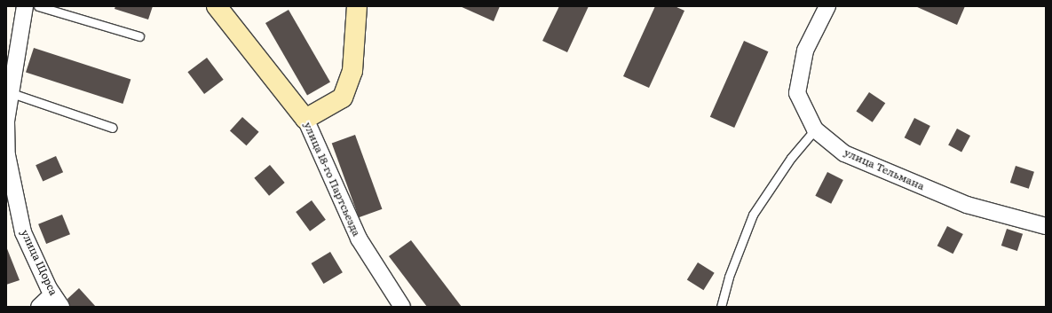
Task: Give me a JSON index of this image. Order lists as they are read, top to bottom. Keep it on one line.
{"streets":{"street":["улица Тельмана","улица 18-го Партсьезда","улица Щорса"]}}
